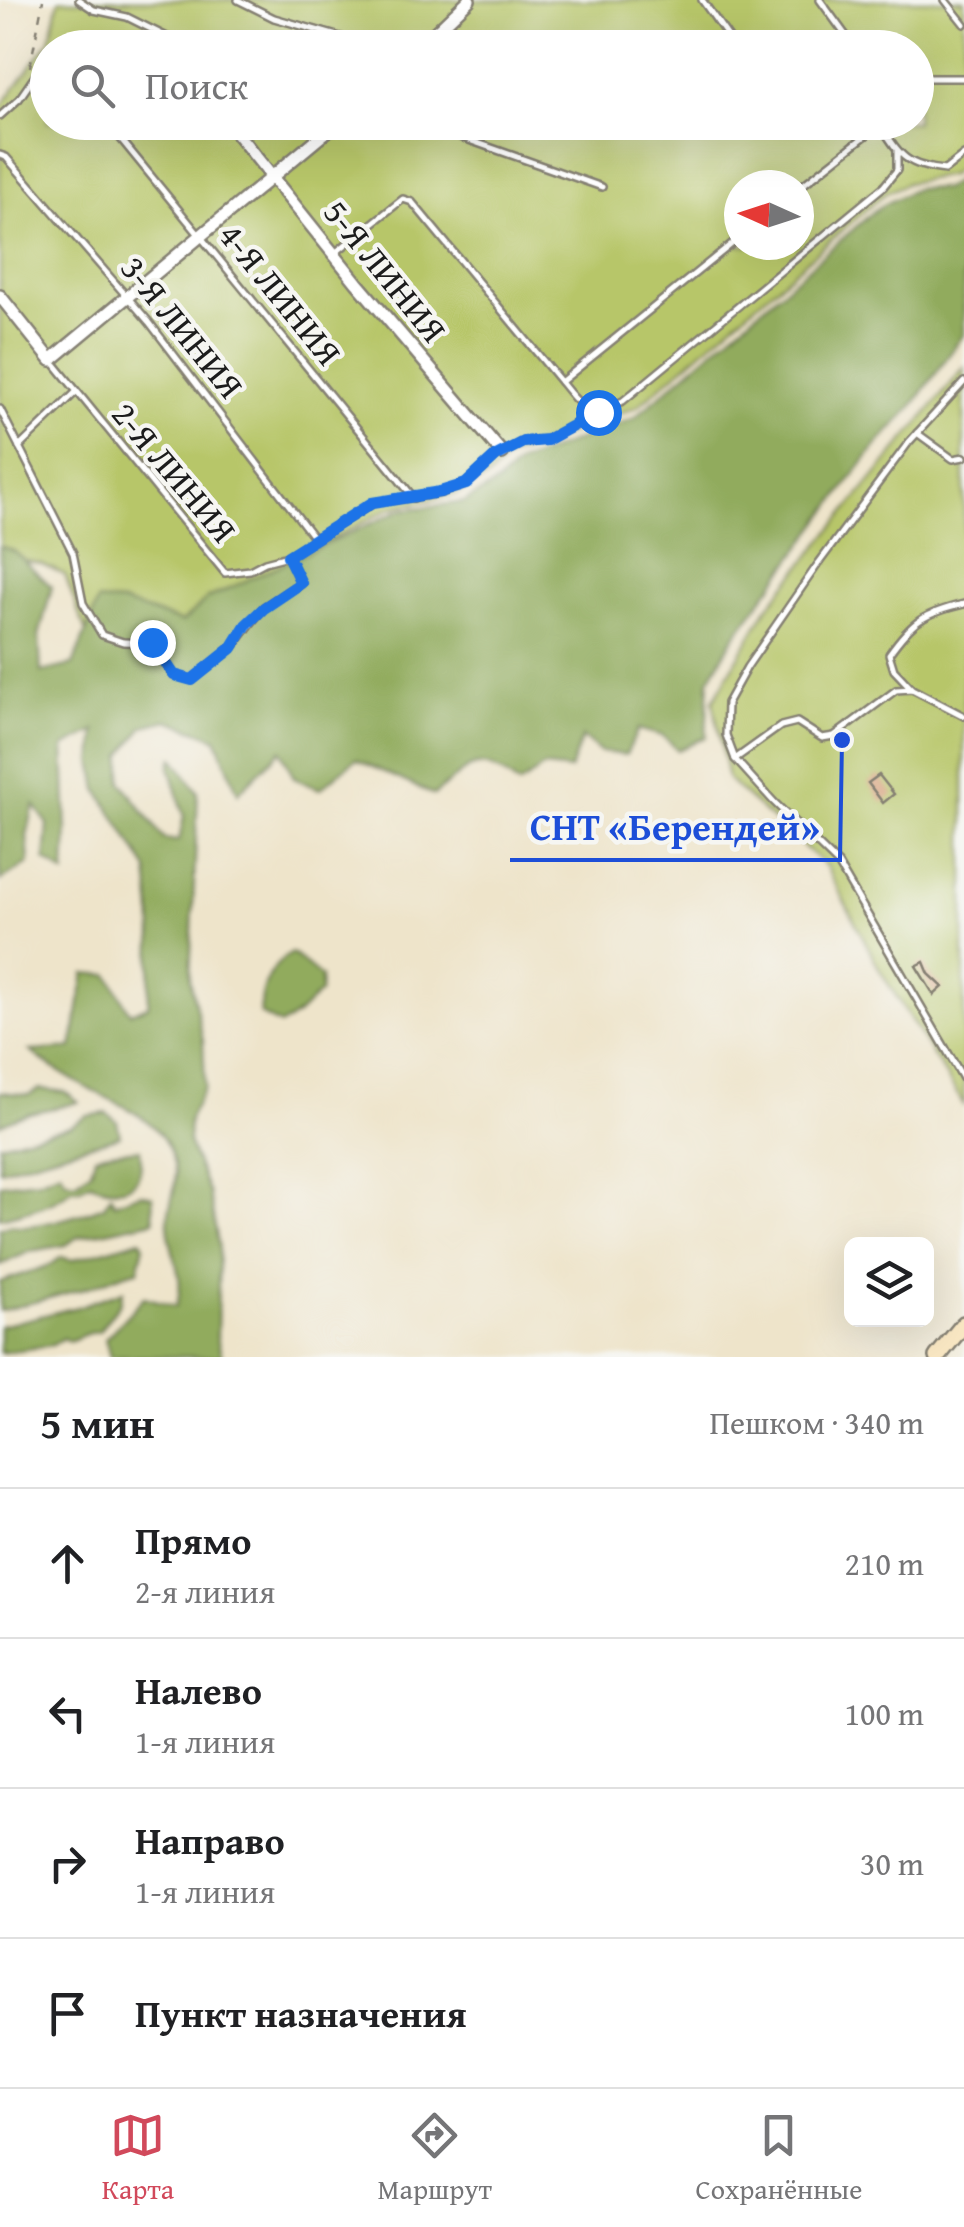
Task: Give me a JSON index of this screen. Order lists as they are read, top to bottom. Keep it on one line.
{"streets":{"street":["5-Я ЛИНИЯ"],"lane":["4-Я ЛИНИЯ","3-Я ЛИНИЯ","2-Я ЛИНИЯ"]},"crossings":[["5-Я ЛИНИЯ","2-Я ЛИНИЯ"],["4-Я ЛИНИЯ","2-Я ЛИНИЯ"],["3-Я ЛИНИЯ","2-Я ЛИНИЯ"]],"places":["СНТ «Берендей»"],"north":"left","page":{"search":"Поиск","heading":["5 мин","Пешком · 340 m"],"list":[["Прямо","2-я линия","210 m"],["Налево","1-я линия","100 m"],["Направо","1-я линия","30 m"],"Пункт назначения"],"nav":["Карта","Маршрут","Сохранённые"]}}
